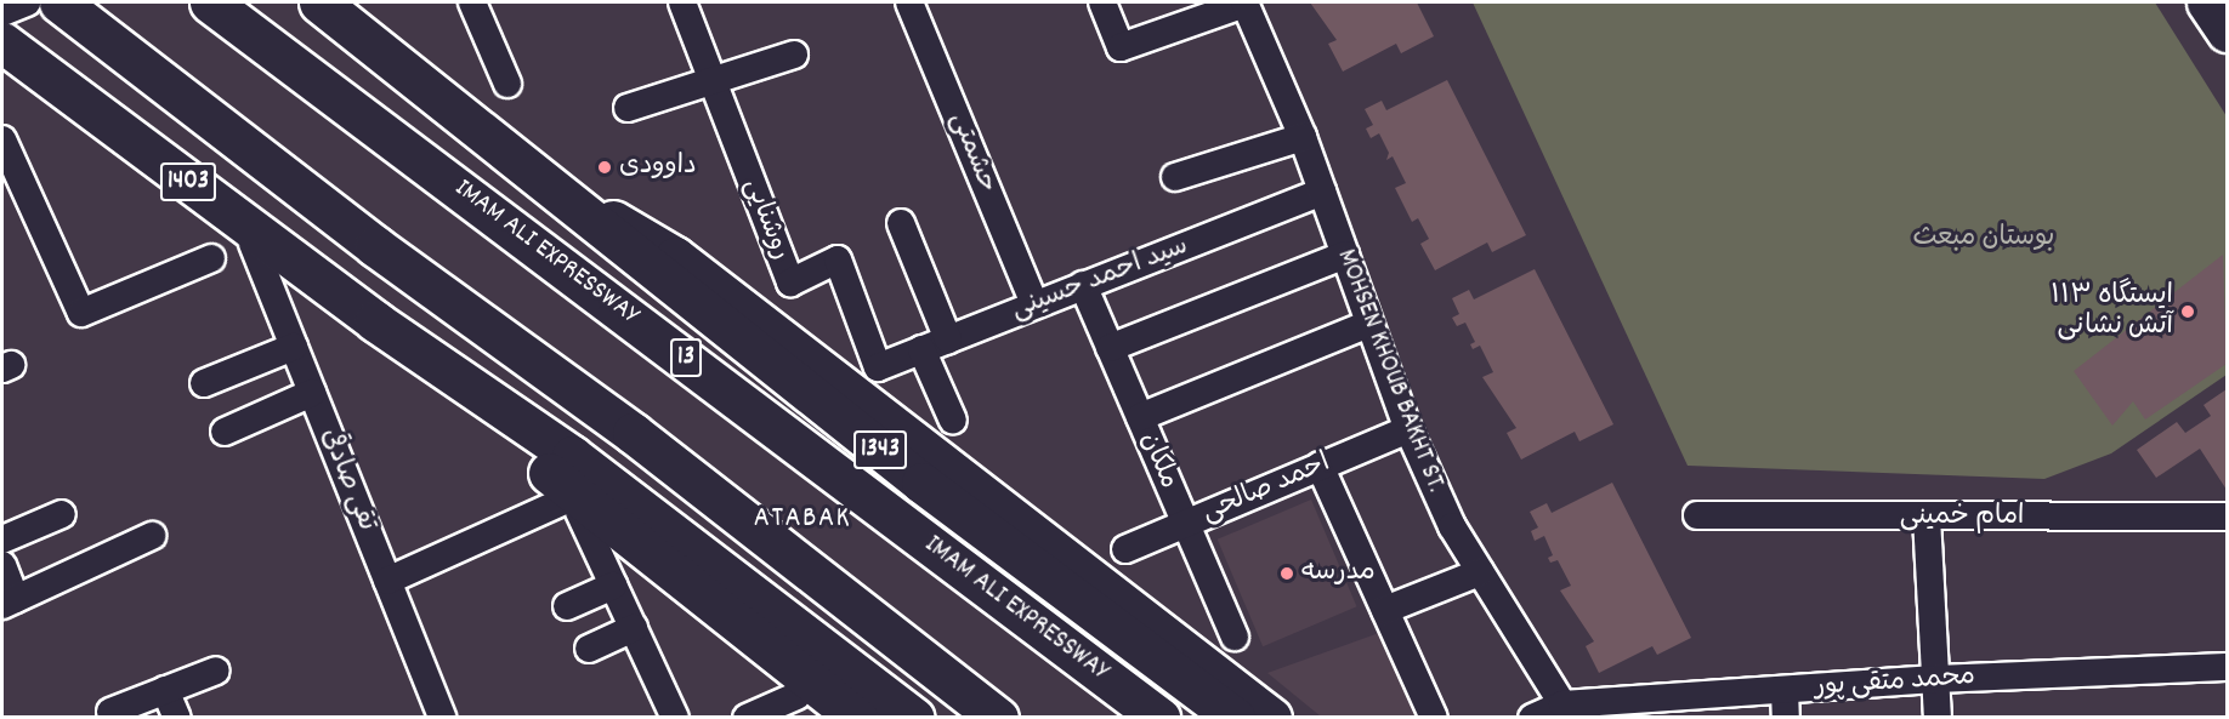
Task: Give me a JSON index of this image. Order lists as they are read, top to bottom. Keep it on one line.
{"streets":{"main road":["1403","IMAM ALI EXPRESSWAY","13","1343"],"street":["حشمتی","روشنایی","سید احمد حسینی","MOHSEN KHOUB BAKHT ST.","ملکان","تقی صادقی","احمد صالحی","امام خمینی","محمد متقی پور"]},"crossings":[["حشمتی","سید احمد حسینی"],["روشنایی","سید احمد حسینی"],["سید احمد حسینی","MOHSEN KHOUB BAKHT ST."],["سید احمد حسینی","ملکان"],["MOHSEN KHOUB BAKHT ST.","احمد صالحی"],["MOHSEN KHOUB BAKHT ST.","محمد متقی پور"],["ملکان","احمد صالحی"]],"districts":["ATABAK"],"parks":["بوستان مبعث"],"places":["داوودی","ایستگاه ۱۱۳ آتش نشانی","مدرسه"]}
